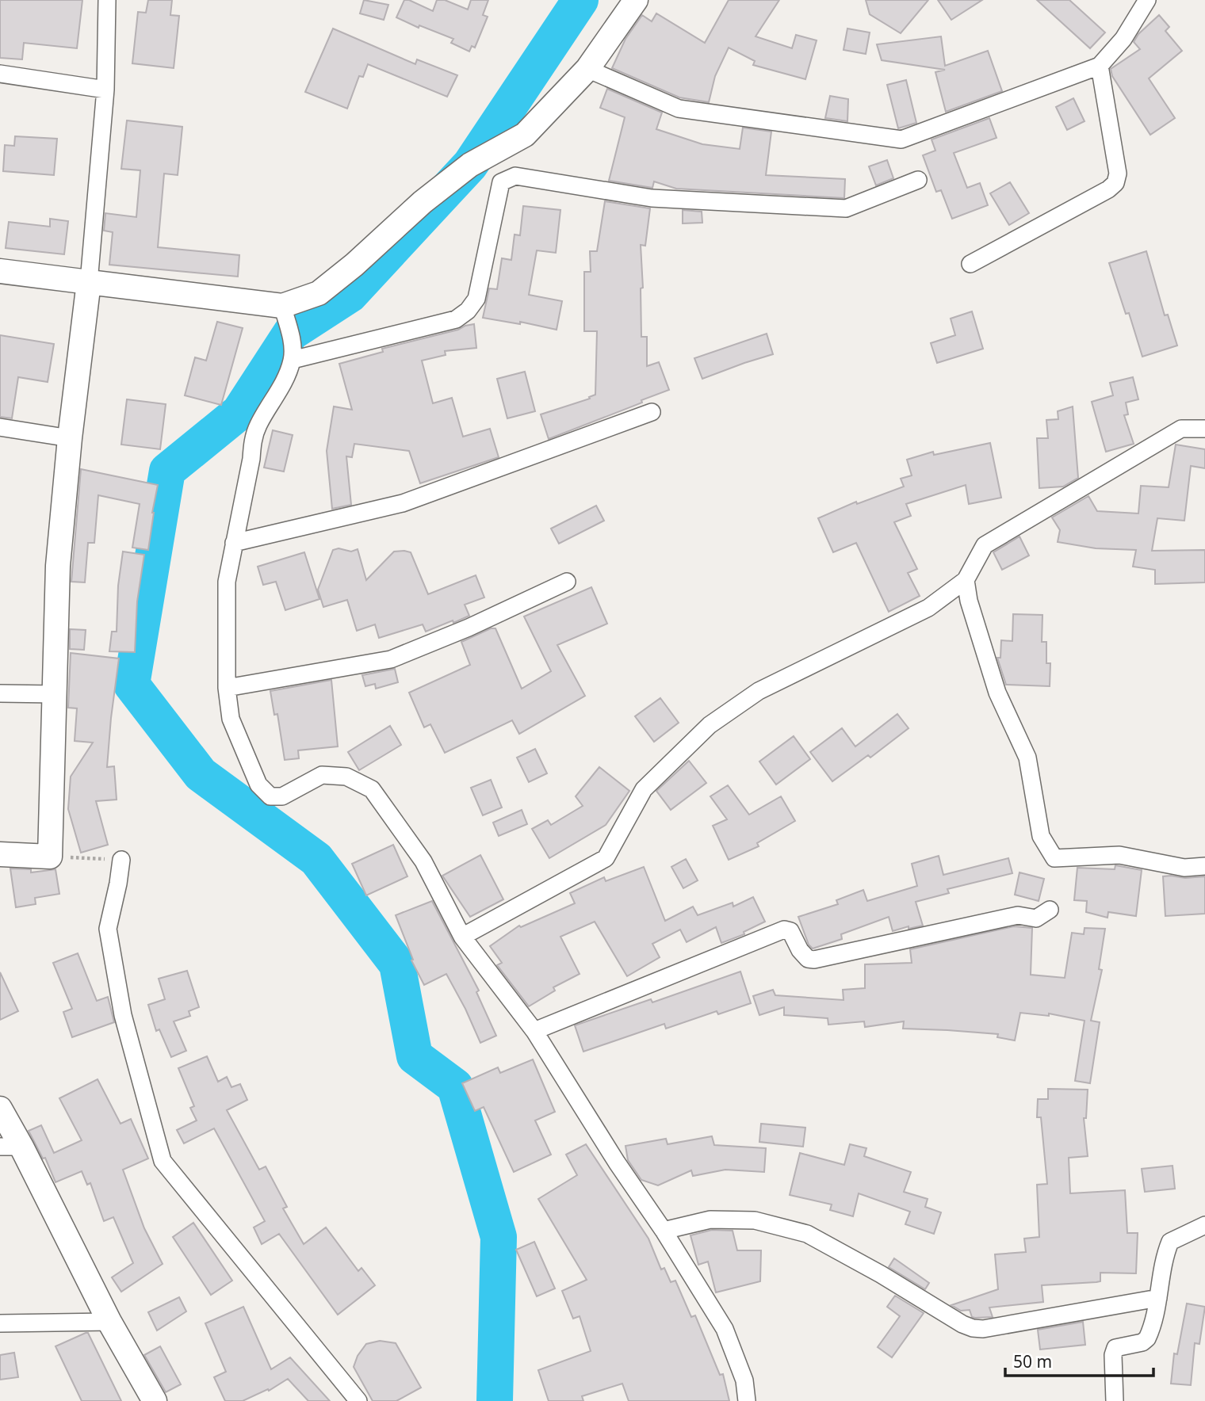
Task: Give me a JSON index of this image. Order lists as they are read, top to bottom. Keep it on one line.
{"scale_bar":"50 m"}
